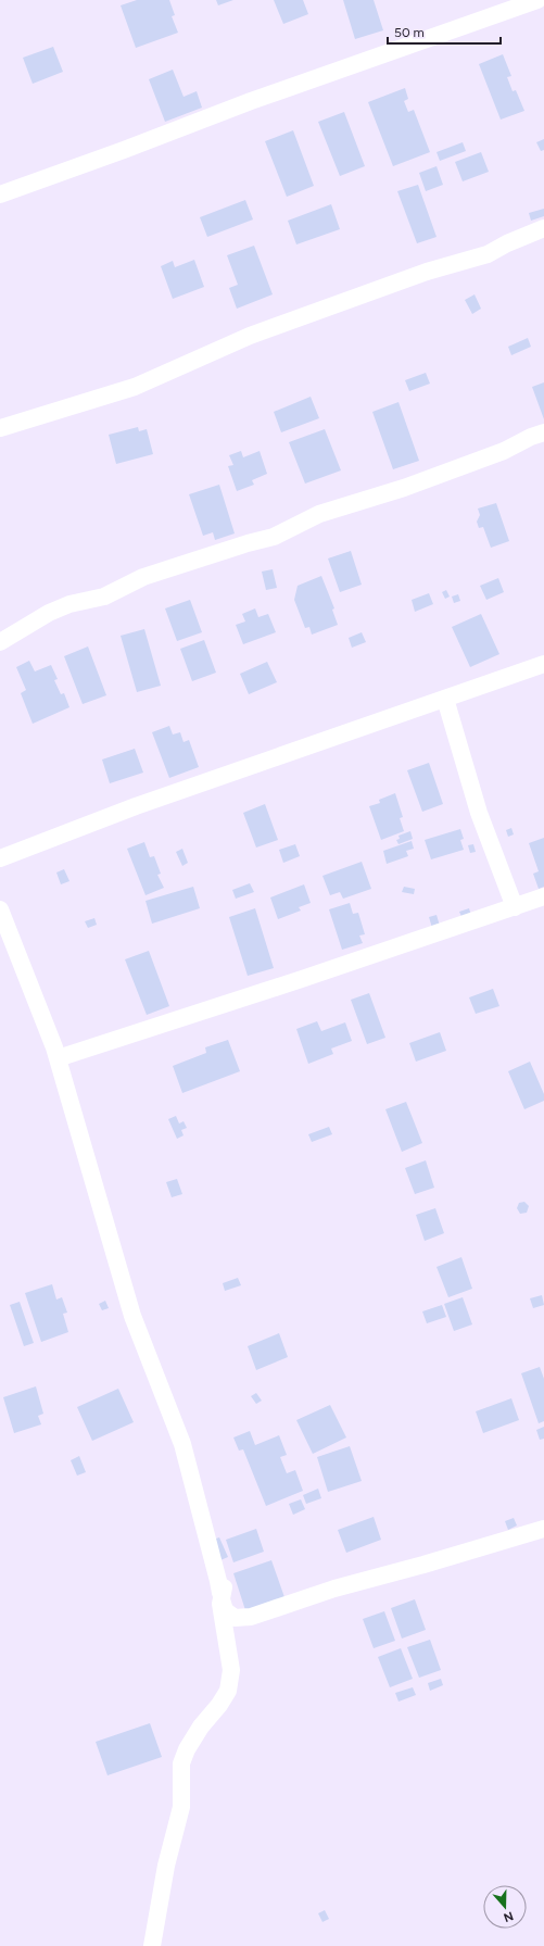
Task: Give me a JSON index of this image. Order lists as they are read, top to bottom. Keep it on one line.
{"scale_bar":"50 m","north":"bottom"}
